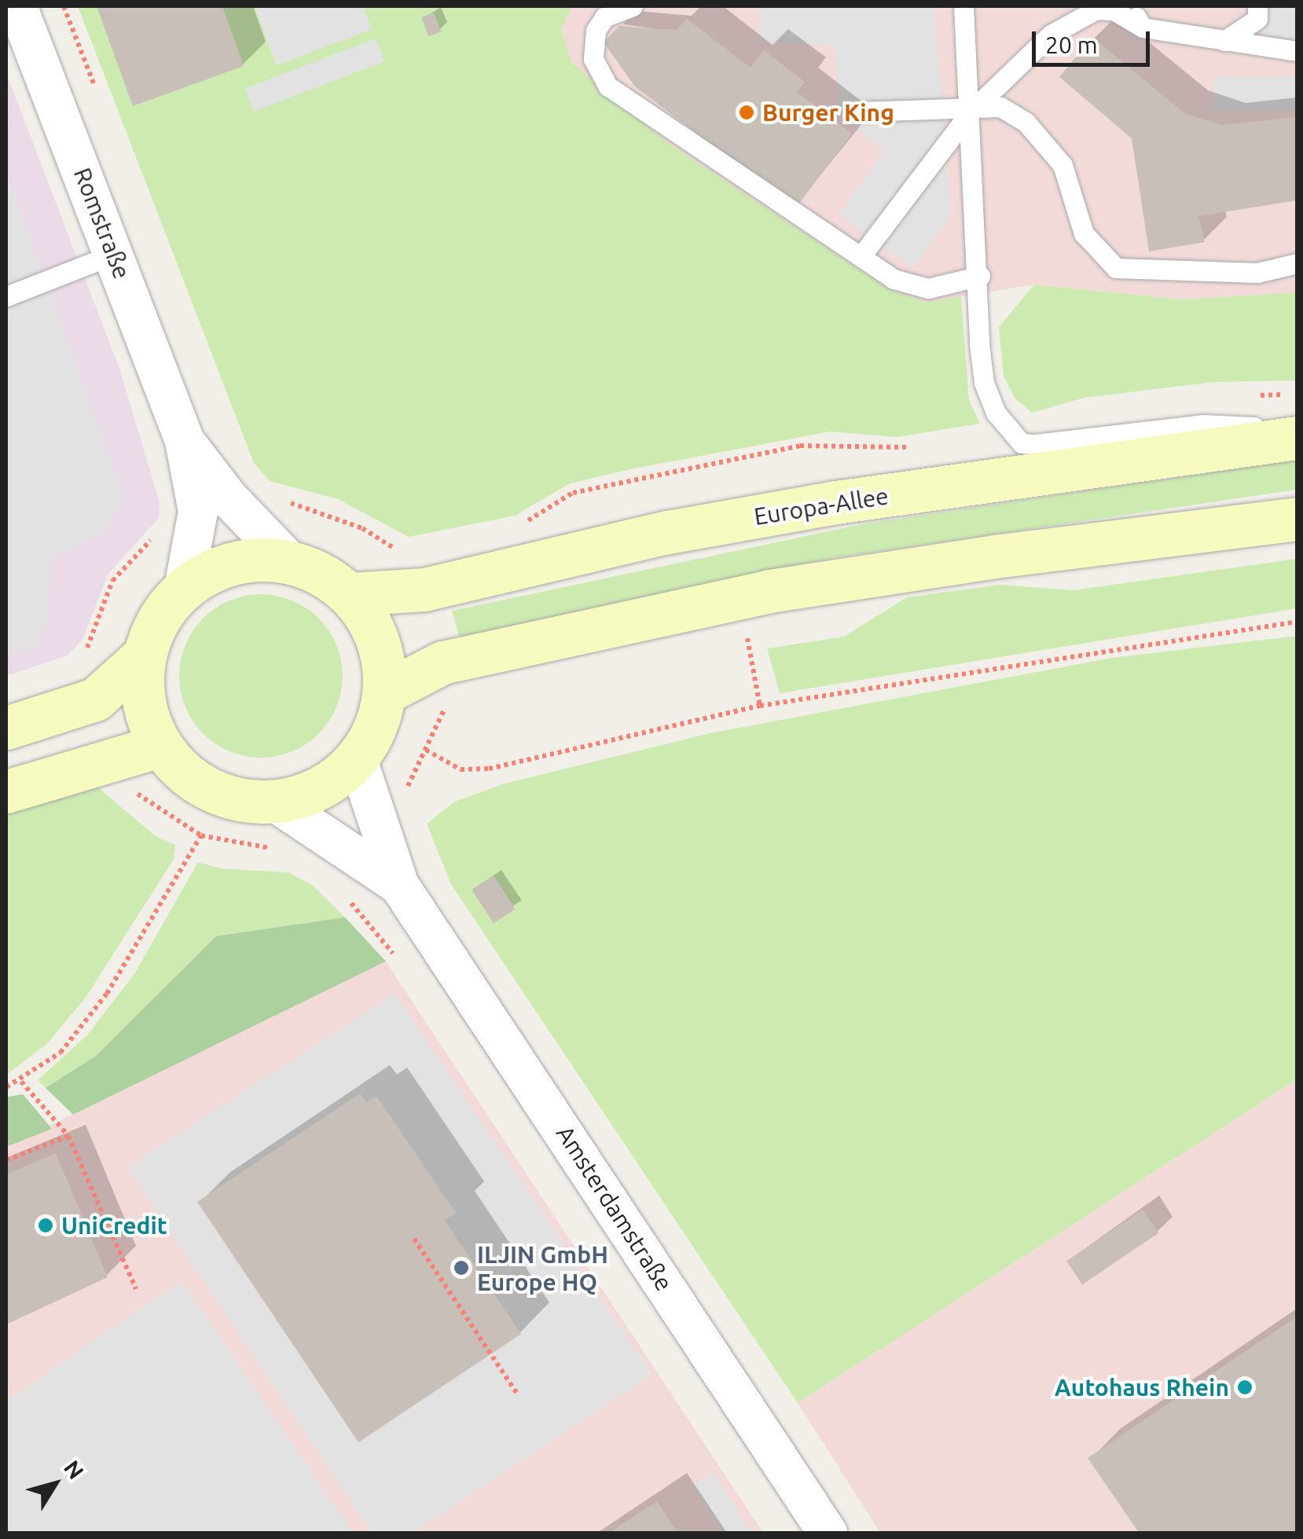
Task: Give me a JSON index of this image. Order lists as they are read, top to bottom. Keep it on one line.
{"streets":{"street":["Romstraße","Europa-Allee","Amsterdamstraße"]},"crossings":[["Romstraße","Europa-Allee"],["Romstraße","Amsterdamstraße"],["Europa-Allee","Amsterdamstraße"]],"places":["Burger King","UniCredit","ILJIN GmbH Europe HQ","Autohaus Rhein"],"scale_bar":"20 m","north":"top right"}
